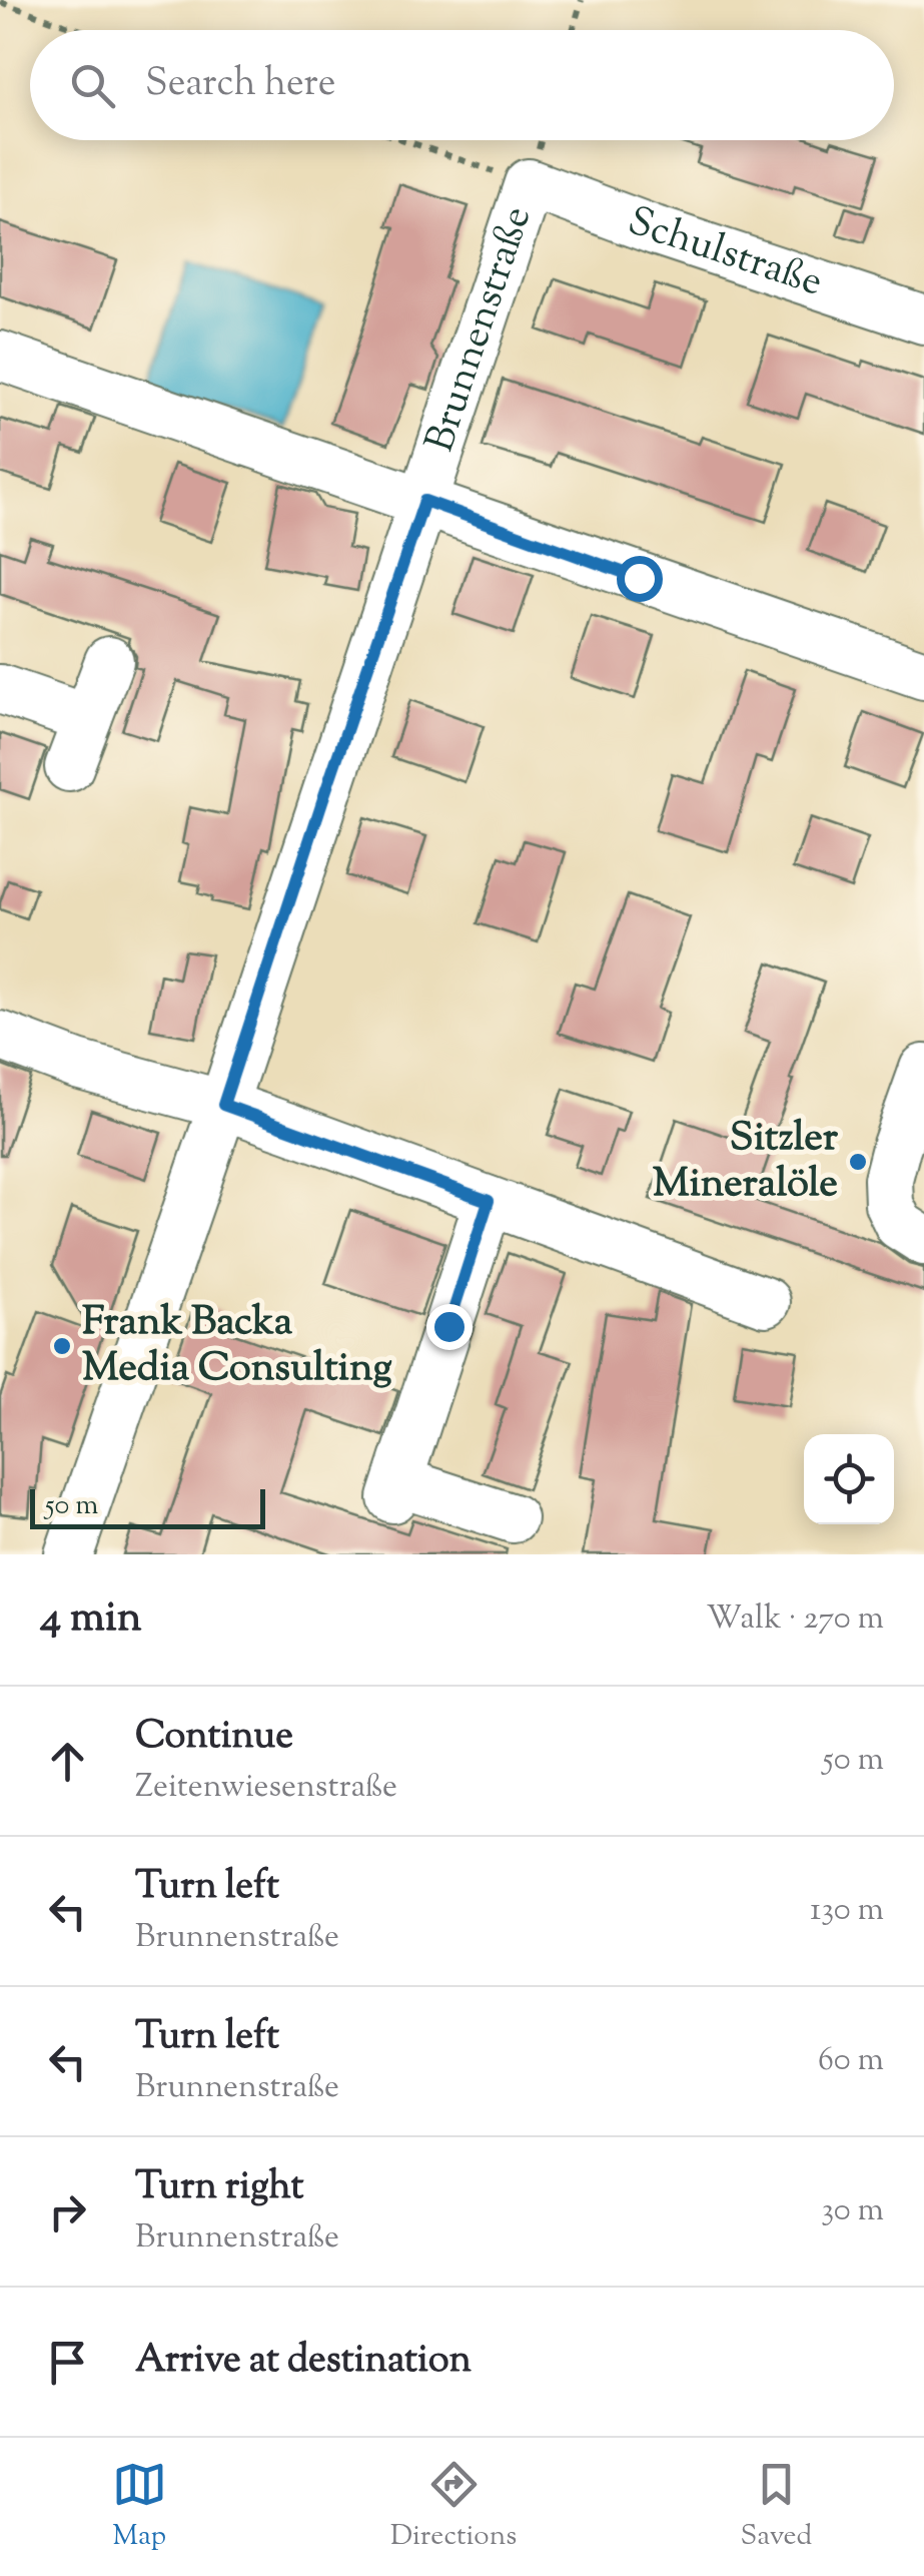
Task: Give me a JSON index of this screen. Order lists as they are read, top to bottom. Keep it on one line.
{"streets":{"street":["Schulstraße","Brunnenstraße"]},"crossings":[["Schulstraße","Brunnenstraße"]],"places":["Sitzler Mineralöle","Frank Backa Media Consulting"],"scale_bar":"50 m","page":{"search":"Search here","scale":"50 m","heading":["4 min","Walk · 270 m"],"list":[["Continue","Zeitenwiesenstraße","50 m"],["Turn left","Brunnenstraße","130 m"],["Turn left","Brunnenstraße","60 m"],["Turn right","Brunnenstraße","30 m"],"Arrive at destination"],"nav":["Map","Directions","Saved"]}}
